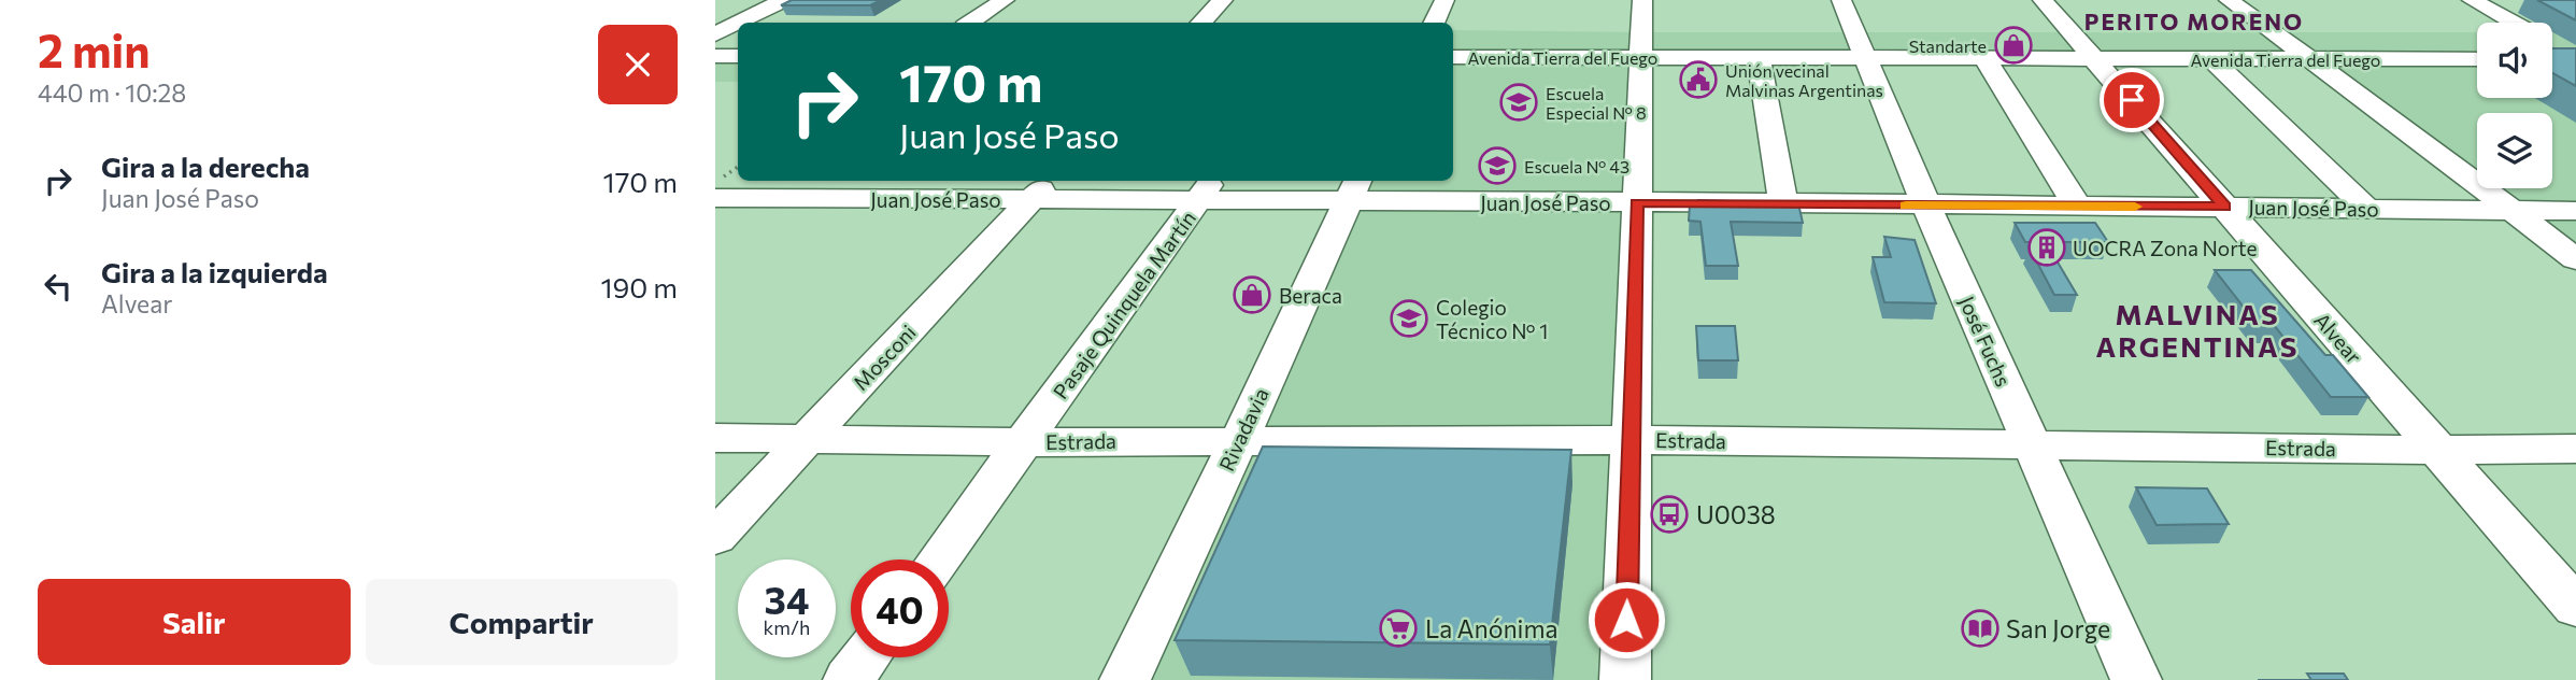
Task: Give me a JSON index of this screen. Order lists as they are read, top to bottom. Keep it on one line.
{"streets":{"street":["Avenida Tierra del Fuego","Juan José Paso","Pasaje Quinquela Martín","Alvear","José Fuchs","Mosconi","Rivadavia","Estrada"]},"crossings":[["Avenida Tierra del Fuego","Alvear"],["Avenida Tierra del Fuego","José Fuchs"],["Juan José Paso","Pasaje Quinquela Martín"],["Juan José Paso","Alvear"],["Juan José Paso","José Fuchs"],["Juan José Paso","Mosconi"],["Juan José Paso","Rivadavia"],["Pasaje Quinquela Martín","Estrada"],["Alvear","Estrada"],["José Fuchs","Estrada"],["Mosconi","Estrada"],["Rivadavia","Estrada"]],"districts":["PERITO MORENO","MALVINAS ARGENTINAS"],"places":{"shop":["Standarte","Beraca"],"public building":["Unión vecinal Malvinas Argentinas"],"school or university":["Escuela Especial Nº 8","Escuela Nº 43","Colegio Técnico Nº 1"],"building":["UOCRA Zona Norte"],"bus stop":["U0038"],"supermarket":["La Anónima"],"library":["San Jorge"]},"page":{"heading":["2 min","440 m · 10:28"],"turn":["170 m","Juan José Paso"],"list":[{"name":"Gira a la derecha","note":"Juan José Paso","value":"170 m"},{"name":"Gira a la izquierda","note":"Alvear","value":"190 m"}],"speed":"34 km/h","limit":"40","buttons":["Salir","Compartir"]}}
